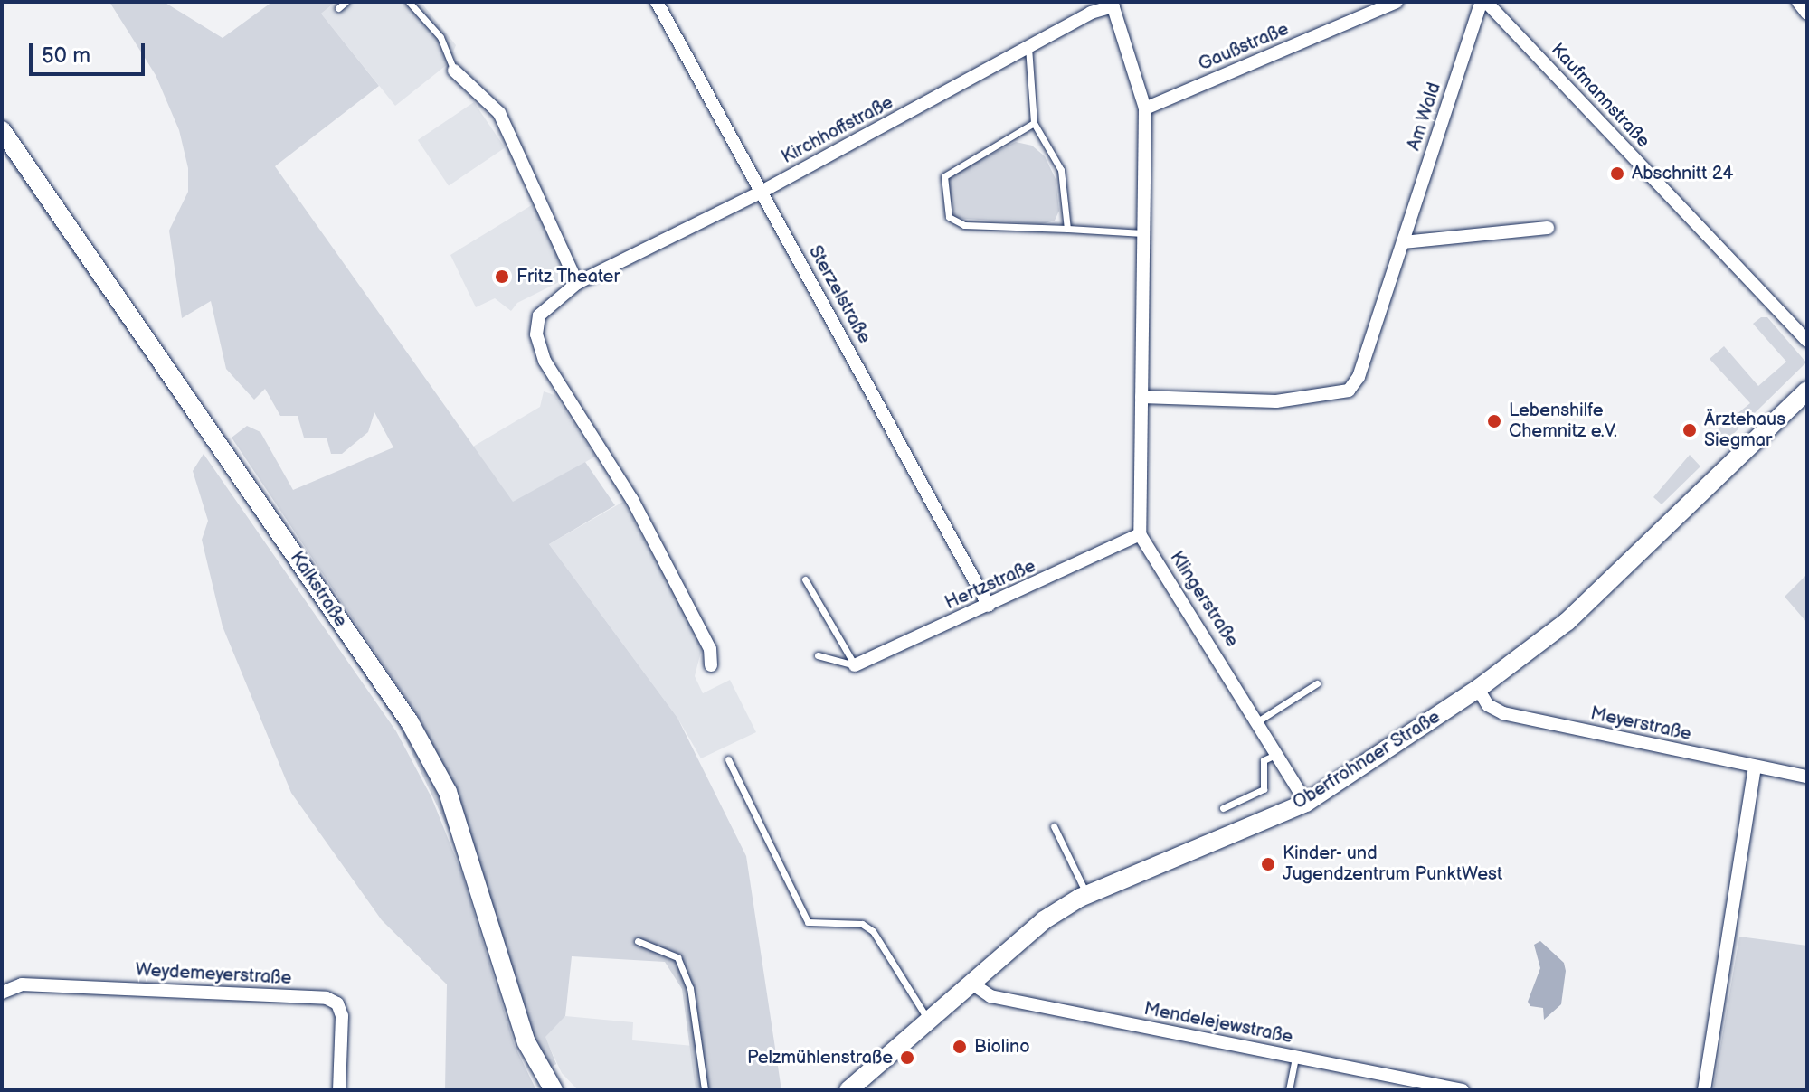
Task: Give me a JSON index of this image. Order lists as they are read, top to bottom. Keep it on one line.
{"streets":{"main road":["Kalkstraße","Oberfrohnaer Straße"],"street":["Gaußstraße","Kaufmannstraße","Am Wald","Kirchhoffstraße","Sterzelstraße","Hertzstraße","Klingerstraße","Meyerstraße","Weydemeyerstraße","Mendelejewstraße"]},"crossings":[["Kaufmannstraße","Am Wald"],["Kirchhoffstraße","Sterzelstraße"],["Sterzelstraße","Hertzstraße"],["Hertzstraße","Klingerstraße"],["Klingerstraße","Oberfrohnaer Straße"],["Meyerstraße","Oberfrohnaer Straße"],["Oberfrohnaer Straße","Mendelejewstraße"]],"places":["Abschnitt 24","Fritz Theater","Lebenshilfe Chemnitz e.V.","Ärztehaus Siegmar","Kinder- und Jugendzentrum PunktWest","Biolino","Pelzmühlenstraße"],"scale_bar":"50 m"}
